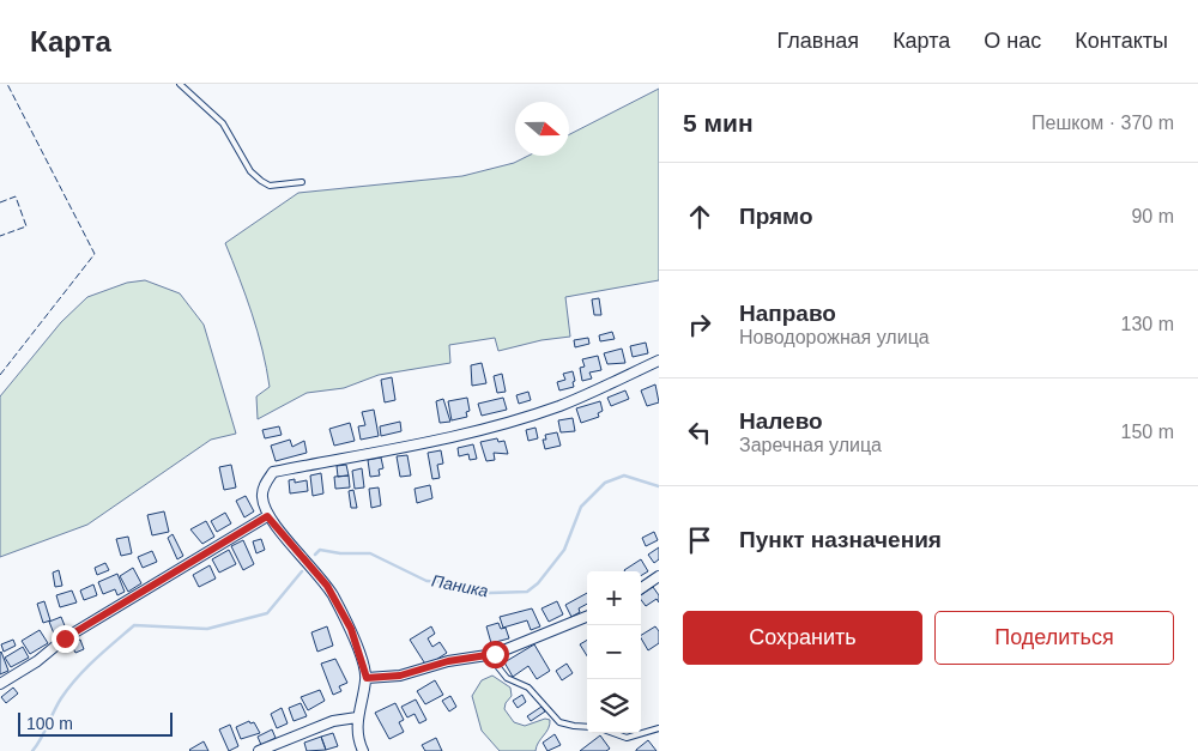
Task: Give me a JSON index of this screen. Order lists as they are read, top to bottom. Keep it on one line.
{"water":["Паника"],"scale_bar":"100 m","north":"right","page":{"header":"Карта","nav":["Главная","Карта","О нас","Контакты"],"heading":["5 мин","Пешком · 370 m"],"list":[["Прямо","90 m"],["Направо","Новодорожная улица","130 m"],["Налево","Заречная улица","150 m"],"Пункт назначения"],"map_buttons":["+","−"],"buttons":["Сохранить","Поделиться"],"scale":"100 m"}}
